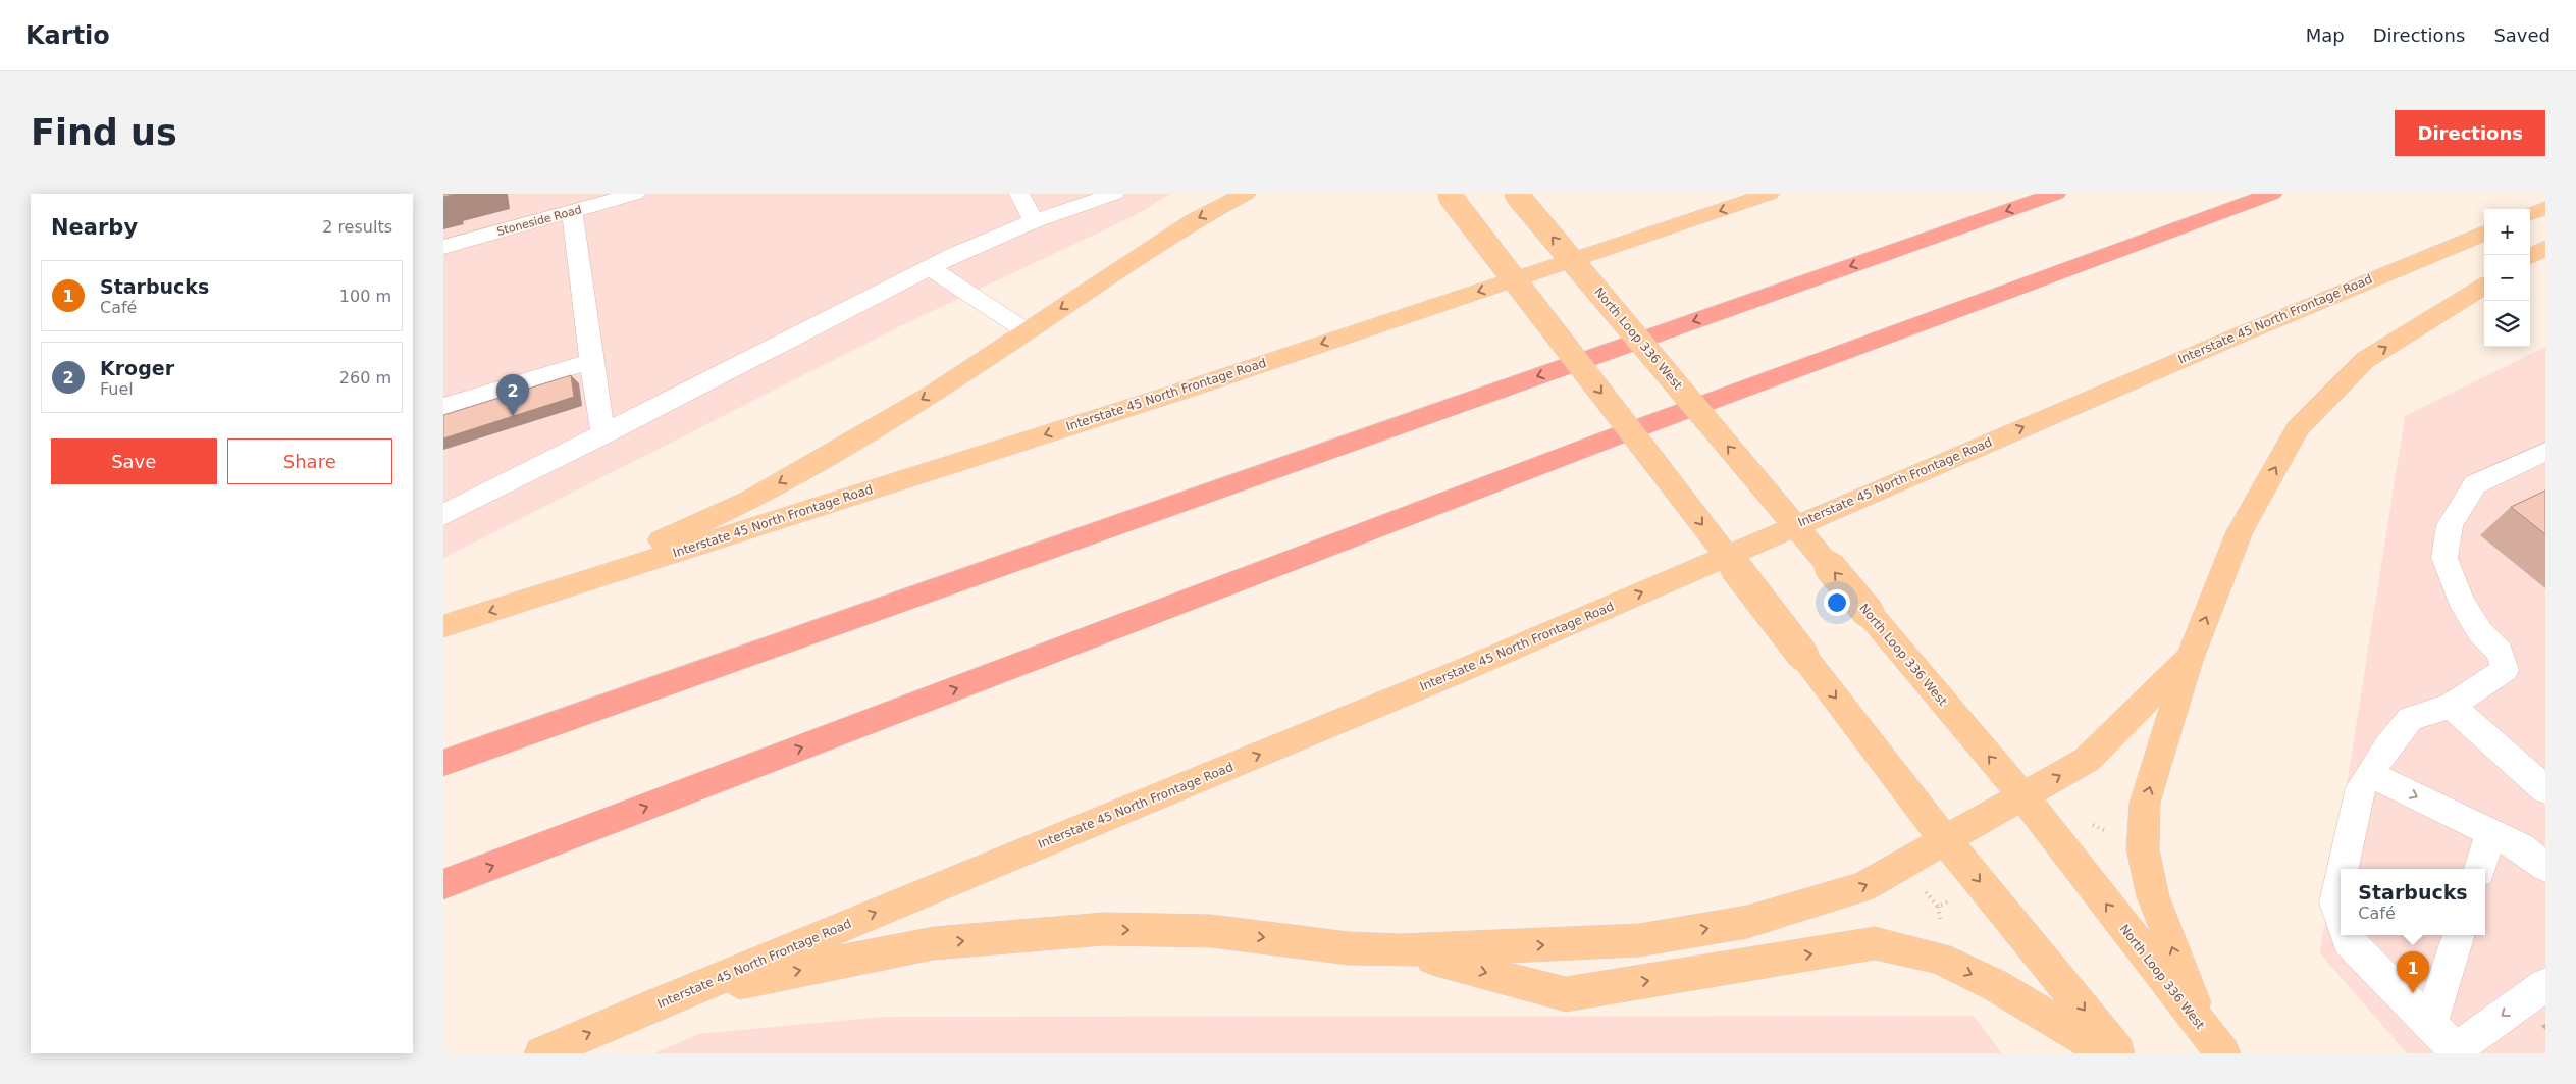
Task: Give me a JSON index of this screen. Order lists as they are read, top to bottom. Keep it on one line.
{"streets":{"main road":["Interstate 45 North Frontage Road","North Loop 336 West"],"street":["Stoneside Road"]},"page":{"header":"Kartio","nav":["Map","Directions","Saved"],"buttons":["Directions",["Save","Share"]],"title":"Find us","heading":["Nearby","2 results"],"map_buttons":["+","−"],"list":[{"mark":"1","name":"Starbucks","note":"Café","value":"100 m"},{"mark":"2","name":"Kroger","note":"Fuel","value":"260 m"}],"pins":["2","1"],"popup":["Starbucks","Café"]}}
